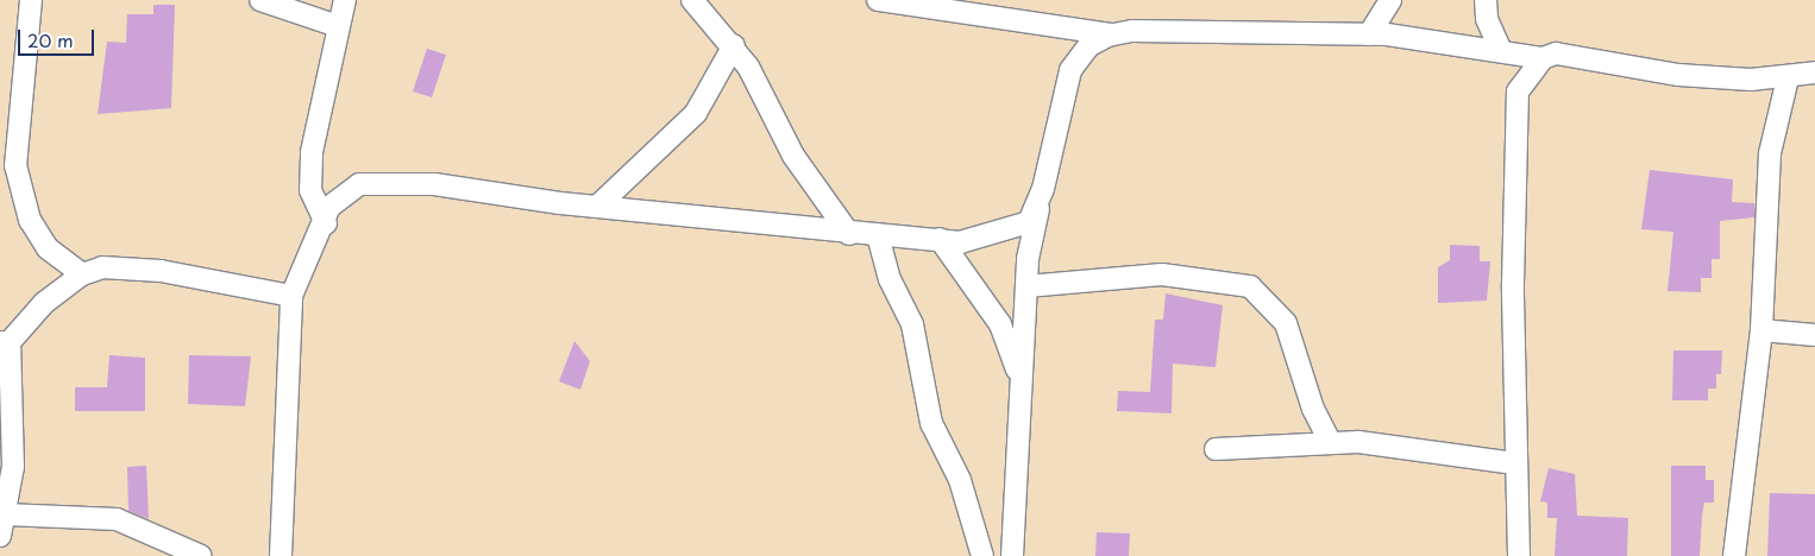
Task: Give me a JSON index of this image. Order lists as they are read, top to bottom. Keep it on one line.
{"scale_bar":"20 m"}
